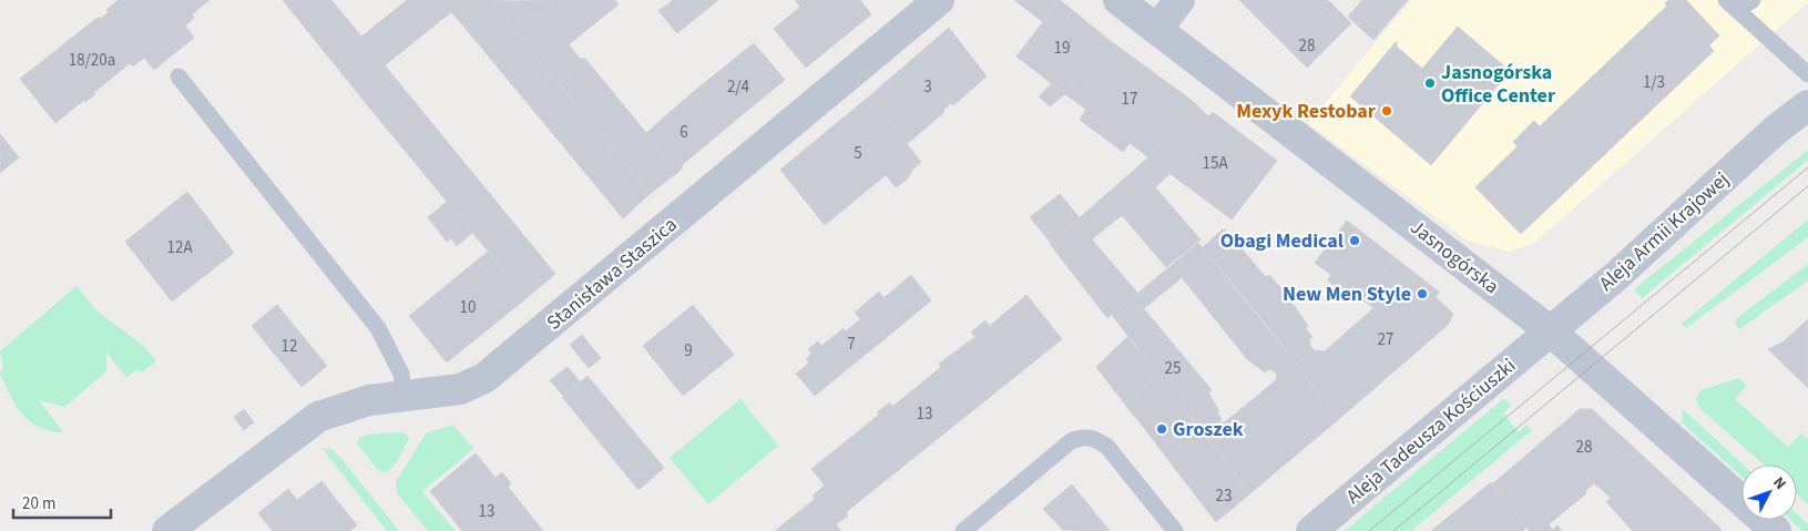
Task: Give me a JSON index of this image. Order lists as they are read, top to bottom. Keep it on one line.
{"streets":{"street":["Aleja Armii Krajowej","Jasnogórska","Stanisława Staszica","Aleja Tadeusza Kościuszki"]},"crossings":[["Aleja Armii Krajowej","Jasnogórska"],["Aleja Armii Krajowej","Aleja Tadeusza Kościuszki"],["Jasnogórska","Aleja Tadeusza Kościuszki"]],"places":["Jasnogórska Office Center","Mexyk Restobar","Obagi Medical","New Men Style","Groszek"],"house_numbers":["28","19","18/20a","1/3","2/4","3","17","6","5","15A","12A","10","27","7","12","9","25","13","28","23","13"],"scale_bar":"20 m","north":"top right"}
